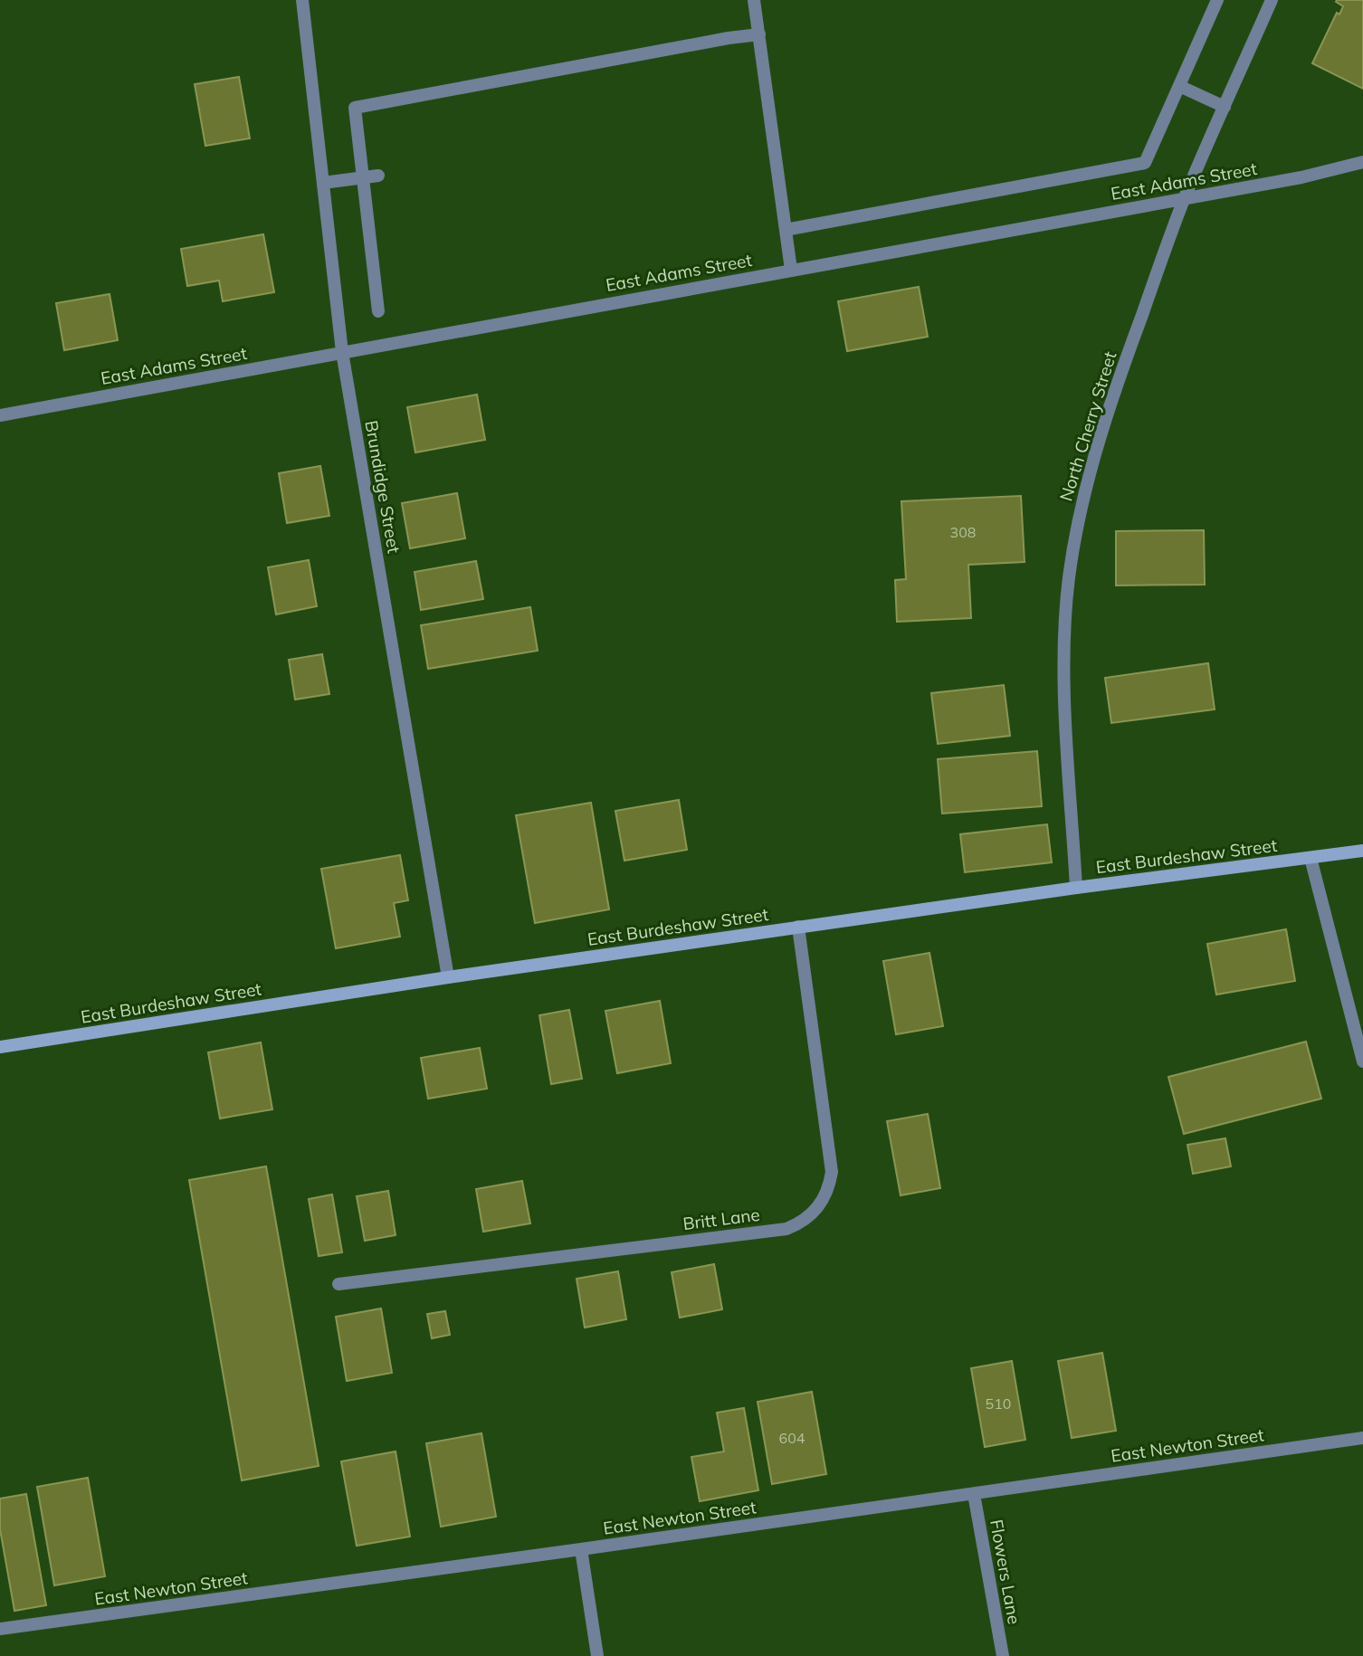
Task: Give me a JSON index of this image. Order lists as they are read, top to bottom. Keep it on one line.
{"streets":{"street":["East Adams Street","North Cherry Street","Brundidge Street","East Burdeshaw Street","Britt Lane","East Newton Street","Flowers Lane"]},"crossings":[["East Adams Street","North Cherry Street"],["East Adams Street","Brundidge Street"],["North Cherry Street","East Burdeshaw Street"],["Brundidge Street","East Burdeshaw Street"],["East Burdeshaw Street","Britt Lane"],["East Newton Street","Flowers Lane"]],"house_numbers":["308","510","604"]}
